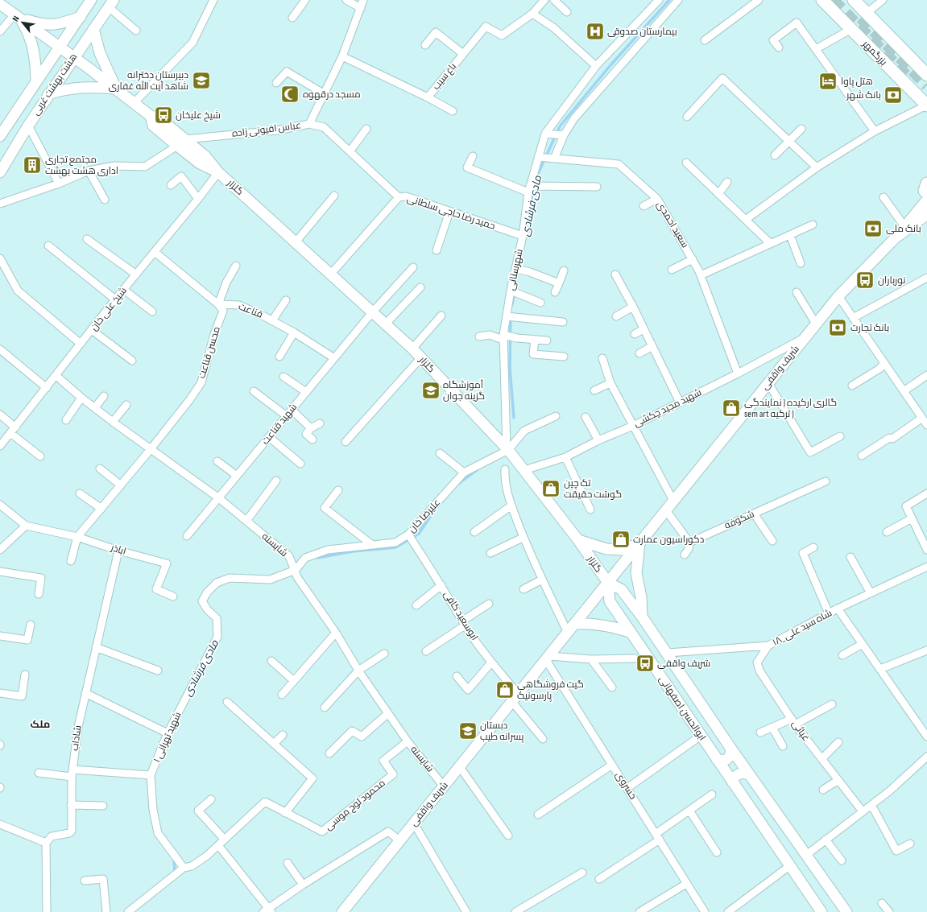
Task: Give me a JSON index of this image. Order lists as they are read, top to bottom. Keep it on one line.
{"streets":{"main road":["بزرگمهر","هشت بهشت غربی","گلزار","شریف واقفی","ابوالحسن اصفهانی"],"street":["باغ سیب","عباس افیونی زاده","حمید رضا حاجی سلطانی","سعید احمدی","شهرستانی","شیخ علی خان","قناعت","محسن قناعت","شهید مجید چکشی","شهید قناعت","علیرضا خان","شکوفه","شایسته","اباذر","ابوسعید کافی","۱۸_شاه سید علی","غیاثی","شهید تهرانی ۱","شاداب","خسروی","محمود لوح موسی"]},"crossings":[["باغ سیب","عباس افیونی زاده"],["هشت بهشت غربی","گلزار"],["عباس افیونی زاده","گلزار"],["عباس افیونی زاده","حمید رضا حاجی سلطانی"],["گلزار","شهرستانی"],["گلزار","شیخ علی خان"],["گلزار","شریف واقفی"],["گلزار","شهید مجید چکشی"],["گلزار","شهید قناعت"],["گلزار","علیرضا خان"],["گلزار","ابوالحسن اصفهانی"],["حمید رضا حاجی سلطانی","شهرستانی"],["سعید احمدی","شهرستانی"],["سعید احمدی","شهید مجید چکشی"],["شهرستانی","علیرضا خان"],["شیخ علی خان","شایسته"],["قناعت","محسن قناعت"],["قناعت","شهید قناعت"],["محسن قناعت","شایسته"],["شریف واقفی","شهید مجید چکشی"],["شریف واقفی","شایسته"],["شریف واقفی","ابوسعید کافی"],["شریف واقفی","ابوالحسن اصفهانی"],["شریف واقفی","خسروی"],["شهید قناعت","شایسته"],["علیرضا خان","شایسته"],["علیرضا خان","ابوسعید کافی"],["علیرضا خان","شهید تهرانی ۱"],["شایسته","شهید تهرانی ۱"],["شایسته","محمود لوح موسی"],["اباذر","شاداب"],["۱۸_شاه سید علی","ابوالحسن اصفهانی"],["۱۸_شاه سید علی","غیاثی"],["شهید تهرانی ۱","محمود لوح موسی"]],"districts":["ملک"],"water":["مادی فرشادی"],"places":{"hospital":["بیمارستان صدوقی"],"school or university":["دبیرستان دخترانه شاهد آیت الله غفاری","آموزشگاه گزینه جوان","دبستان پسرانه طیب"],"hotel":["هتل پاوا"],"mosque":["مسجد درقهوه"],"bank":["بانک شهر","بانک ملی","بانک تجارت"],"bus stop":["شیخ علیخان","نورباران","شریف واقفی"],"building":["مجتمع تجاری اداری هشت بهشت"],"shop":["گالری ارکیده ( نمایندگی sem art ترکیه )","تک چین گوشت حقیقت","دکوراسیون عمارت","گیت فروشگاهی پارسونیک"]},"north":"top left"}
